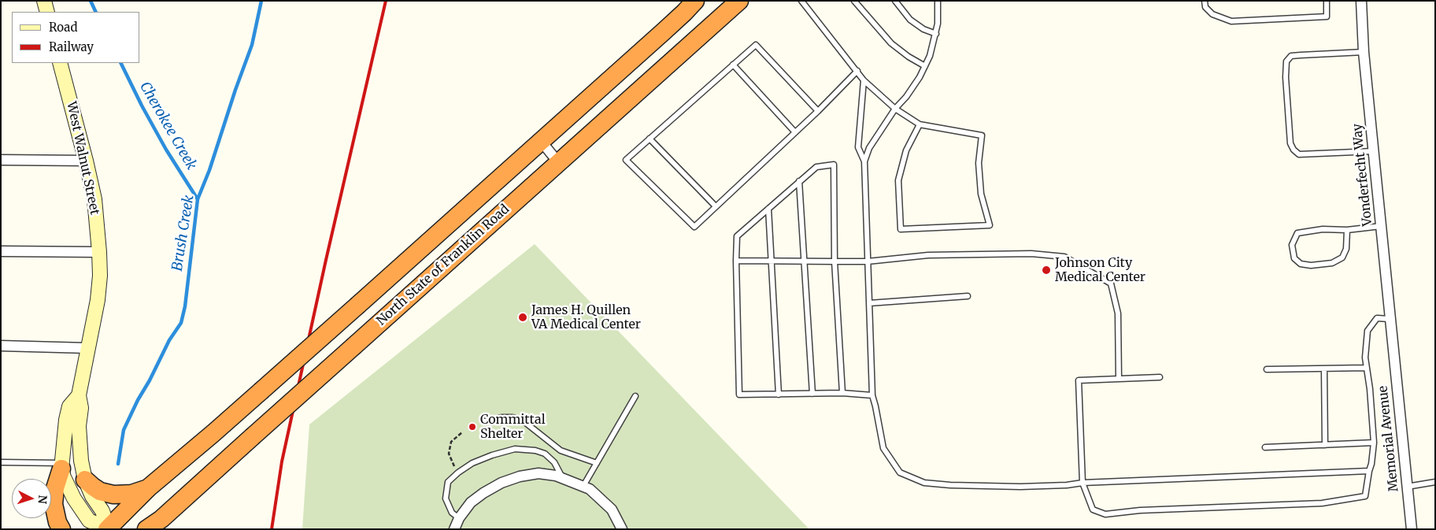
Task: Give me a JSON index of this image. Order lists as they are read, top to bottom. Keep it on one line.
{"streets":{"highway":["North State of Franklin Road"],"main road":["West Walnut Street"],"street":["Vonderfecht Way","Memorial Avenue"]},"crossings":[["Vonderfecht Way","Memorial Avenue"]],"water":["Cherokee Creek","Brush Creek"],"places":["Johnson City Medical Center","James H. Quillen VA Medical Center","Committal Shelter"],"legend":["Road","Railway"],"north":"right"}
